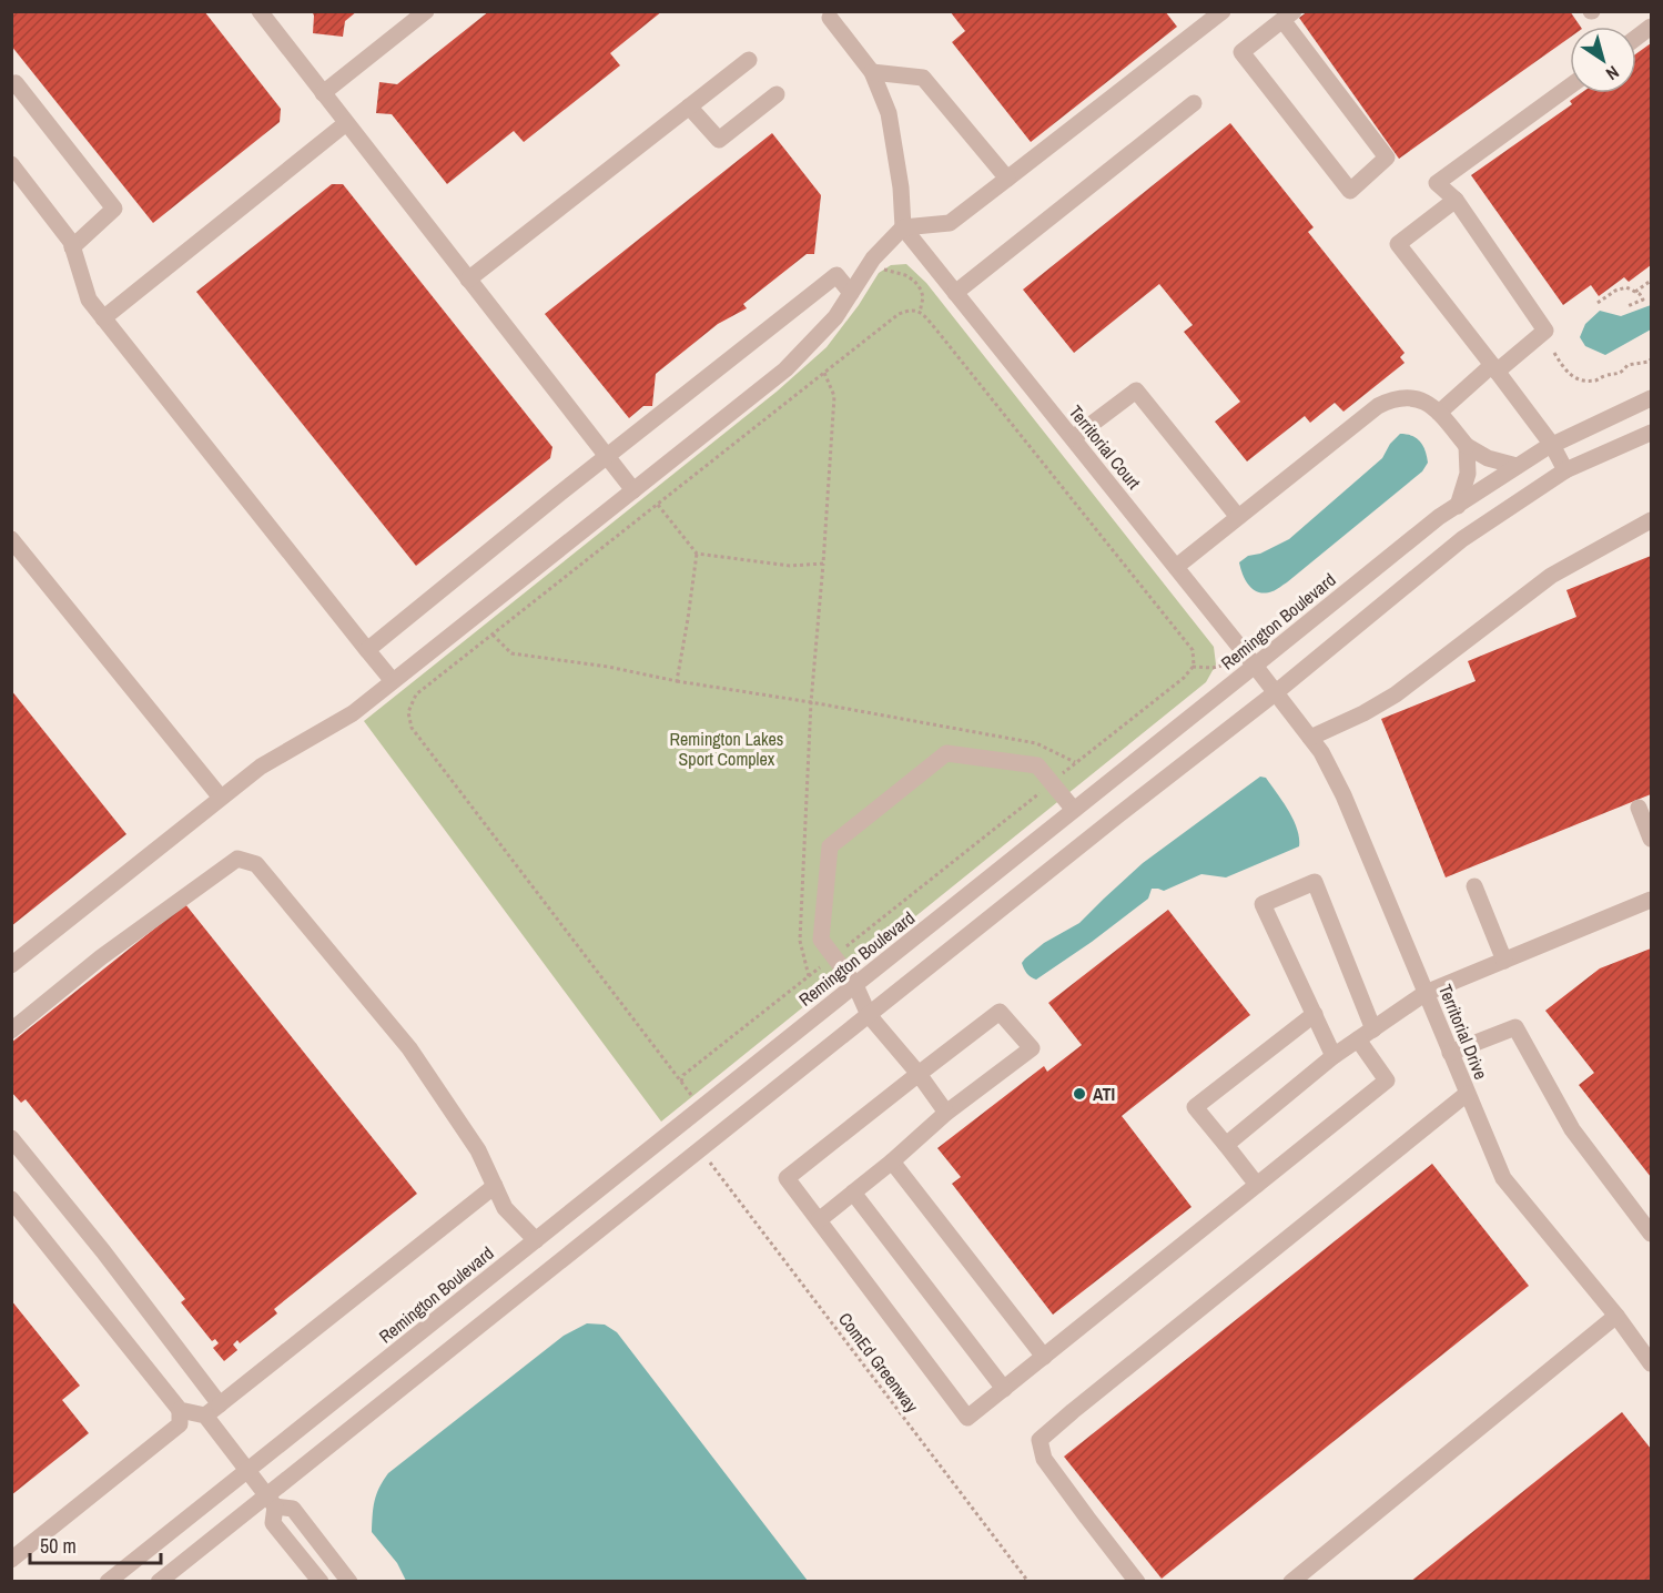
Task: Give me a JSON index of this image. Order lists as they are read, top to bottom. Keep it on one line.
{"streets":{"street":["Territorial Court","Remington Boulevard","Territorial Drive"],"path":["ComEd Greenway"]},"crossings":[["Territorial Court","Remington Boulevard"],["Territorial Court","Territorial Drive"]],"parks":["Remington Lakes Sport Complex"],"places":["ATI"],"scale_bar":"50 m","north":"bottom right"}
